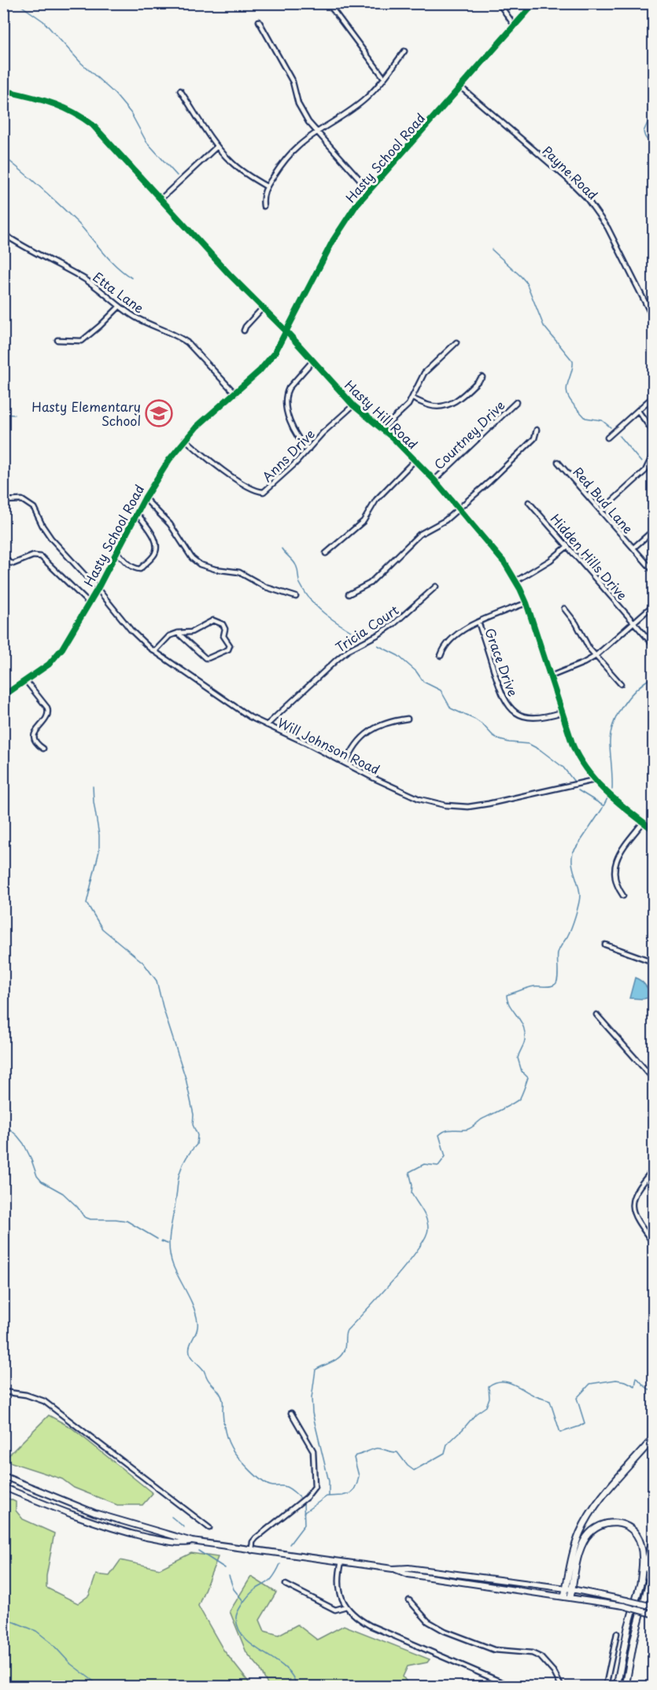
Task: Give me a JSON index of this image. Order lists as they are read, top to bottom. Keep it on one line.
{"streets":{"street":["Hasty School Road","Payne Road","Etta Lane","Hasty Hill Road","Courtney Drive","Anns Drive","Red Bud Lane","Hidden Hills Drive","Tricia Court","Grace Drive","Will Johnson Road"]},"crossings":[["Hasty School Road","Payne Road"],["Hasty School Road","Etta Lane"],["Hasty School Road","Hasty Hill Road"],["Hasty School Road","Anns Drive"],["Hasty School Road","Will Johnson Road"],["Hasty Hill Road","Courtney Drive"],["Hasty Hill Road","Anns Drive"],["Hasty Hill Road","Grace Drive"],["Hasty Hill Road","Will Johnson Road"],["Tricia Court","Will Johnson Road"]],"places":{"school or university":["Hasty Elementary School"]}}
